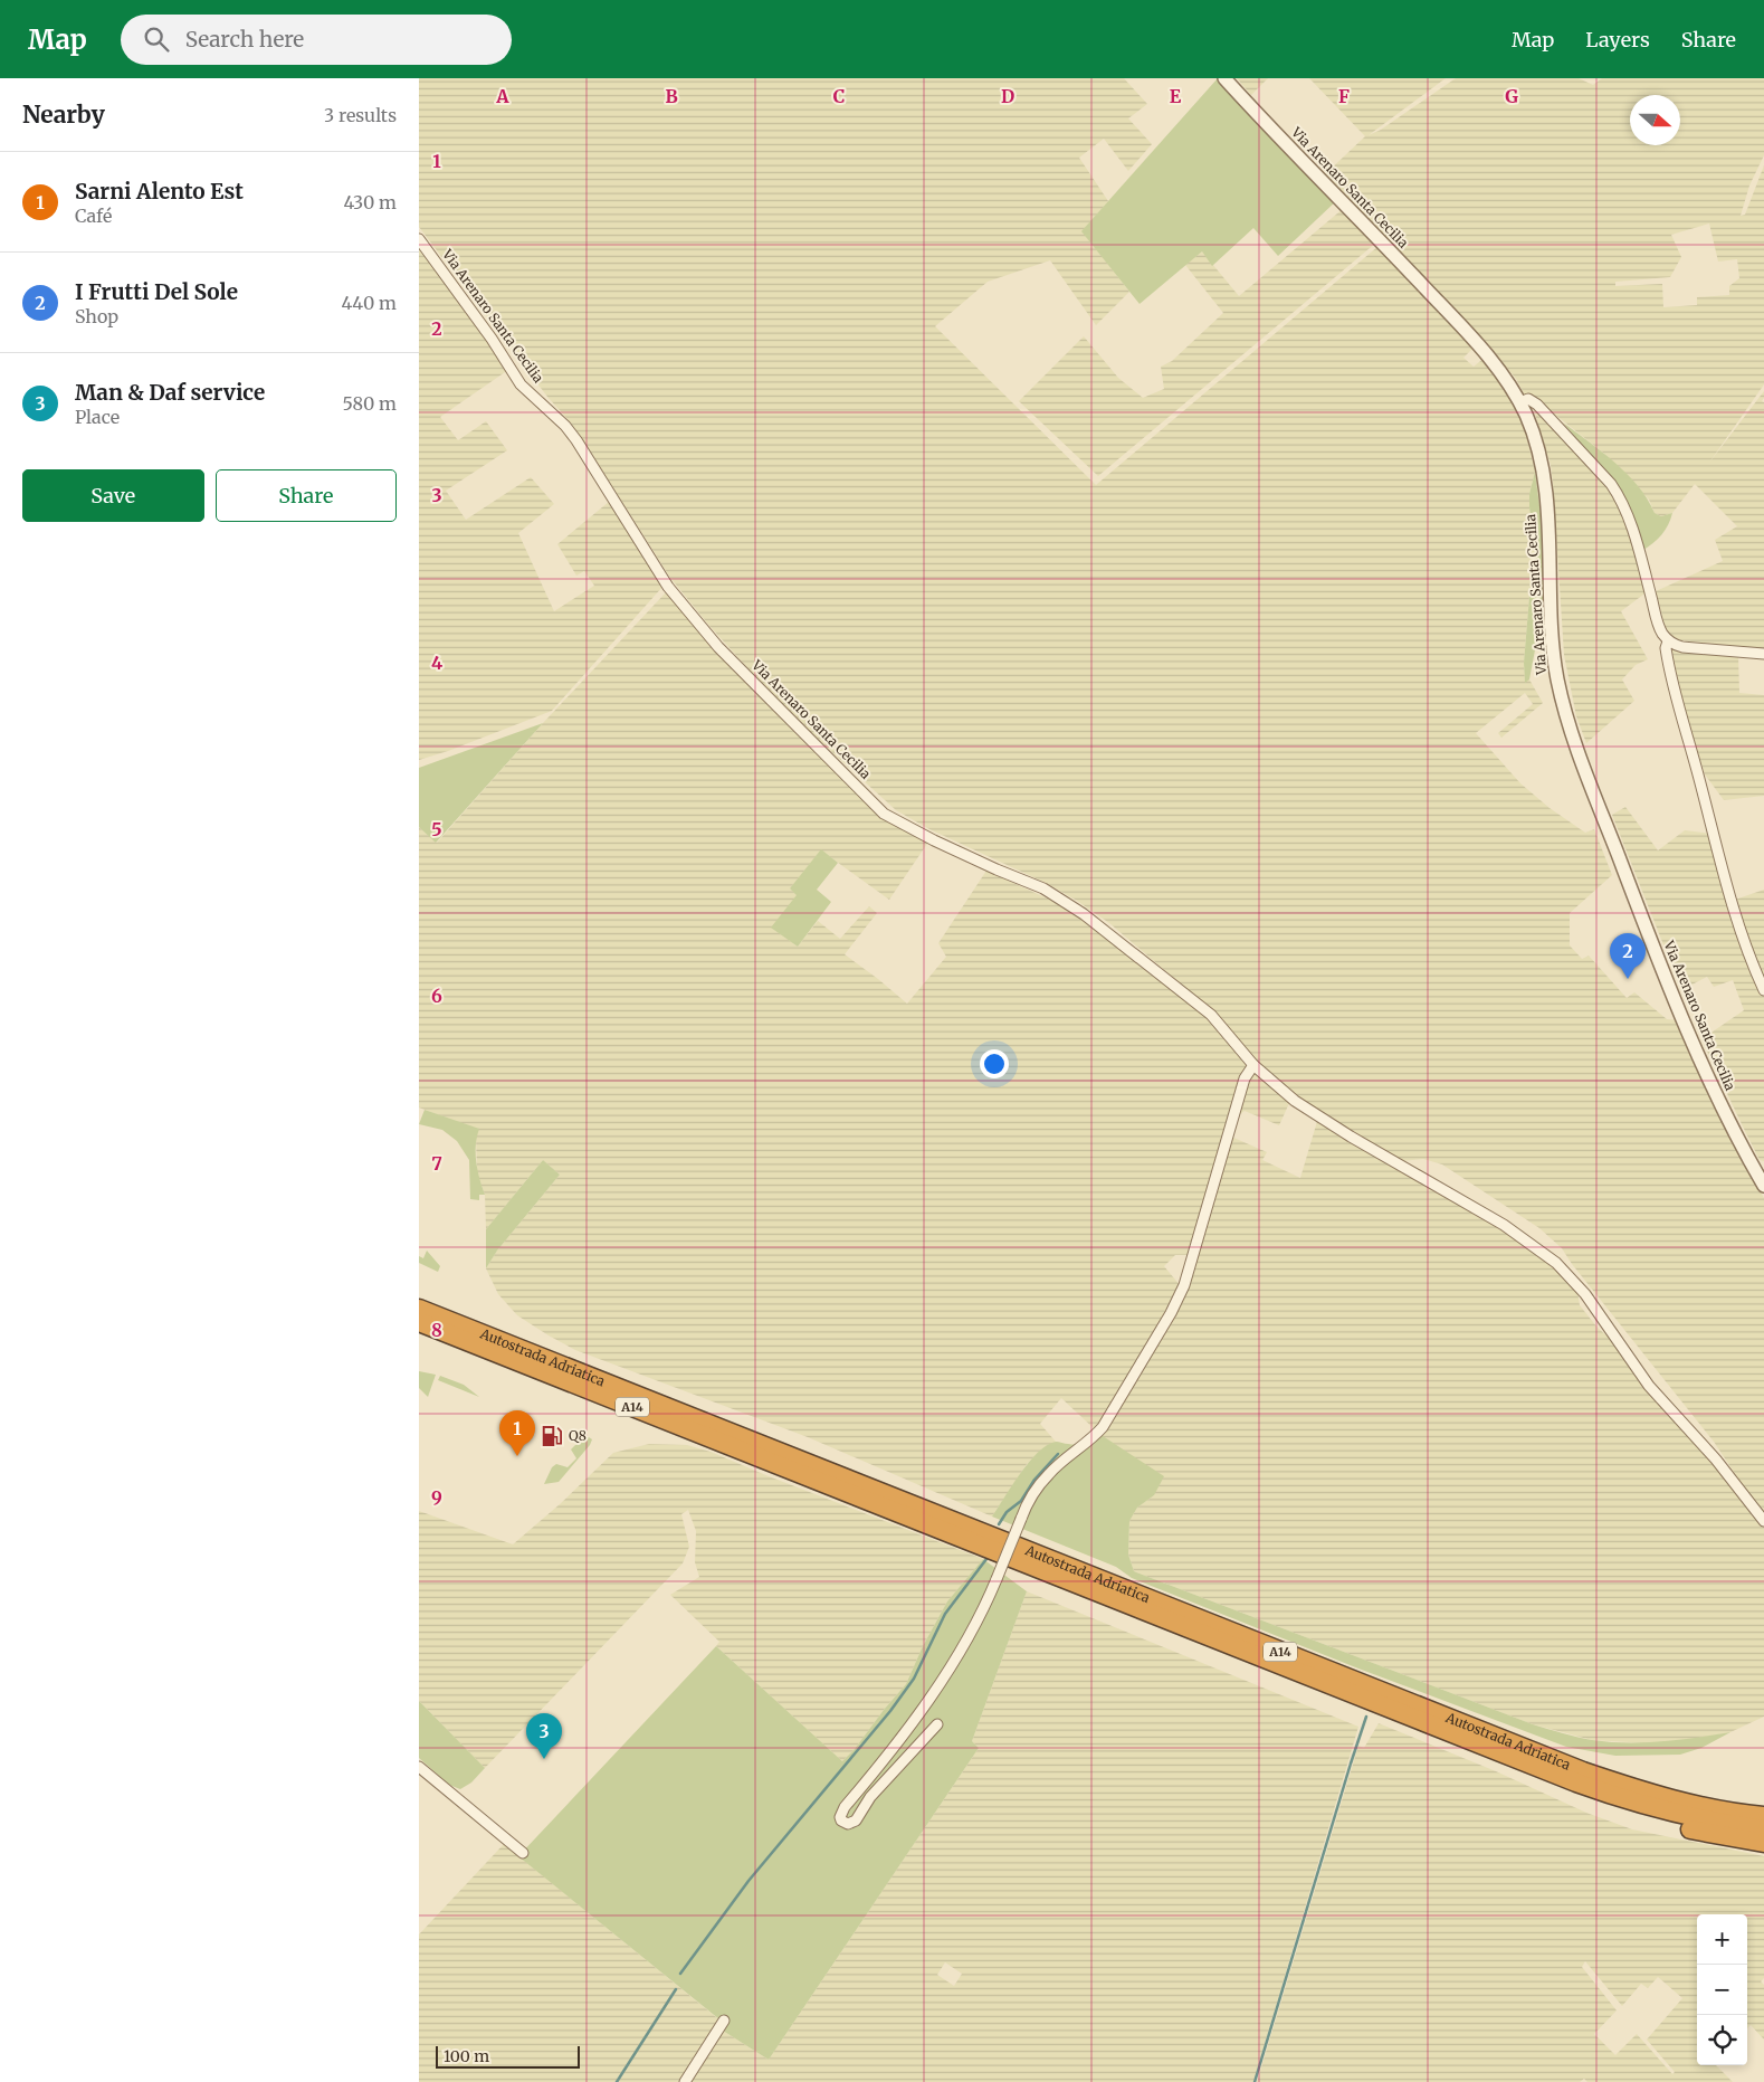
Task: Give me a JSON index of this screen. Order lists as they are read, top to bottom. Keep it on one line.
{"streets":{"highway":["Autostrada Adriatica","A14"],"street":["Via Arenaro Santa Cecilia"]},"places":{"fuel station":["Q8"]},"scale_bar":"100 m","north":"right","page":{"header":"Map","search":"Search here","nav":["Map","Layers","Share"],"heading":["Nearby","3 results"],"list":[{"mark":"1","name":"Sarni Alento Est","note":"Café","value":"430 m"},{"mark":"2","name":"I Frutti Del Sole","note":"Shop","value":"440 m"},{"mark":"3","name":"Man & Daf service","note":"Place","value":"580 m"}],"buttons":["Save","Share"],"pins":["2","1","3"],"map_buttons":["+","−"],"scale":"100 m"},"grid":{"columns":["A","B","C","D","E","F","G"],"rows":["1","2","3","4","5","6","7","8","9"]}}
